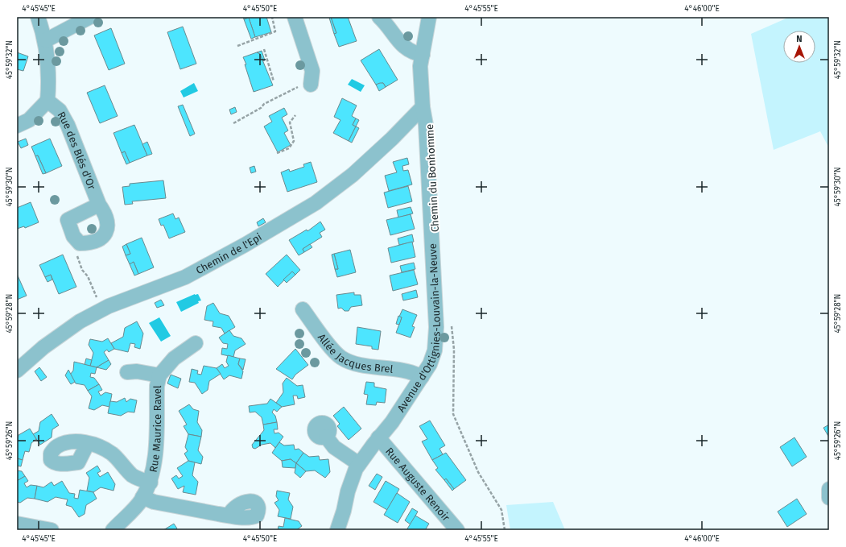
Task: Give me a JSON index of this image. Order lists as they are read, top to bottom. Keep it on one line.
{"streets":{"street":["Rue des Blés d'Or","Chemin de l'Epi","Avenue d'Ottignies-Louvain-la-Neuve","Allée Jacques Brel","Rue Maurice Ravel","Rue Auguste Renoir"]},"crossings":[["Chemin de l'Epi","Avenue d'Ottignies-Louvain-la-Neuve"],["Avenue d'Ottignies-Louvain-la-Neuve","Allée Jacques Brel"],["Avenue d'Ottignies-Louvain-la-Neuve","Rue Auguste Renoir"]],"north":"top","coordinates":["4°45'45\"E","4°45'50\"E","4°45'55\"E","4°46'00\"E","45°59'32\"N","45°59'30\"N","45°59'28\"N","45°59'26\"N"]}
